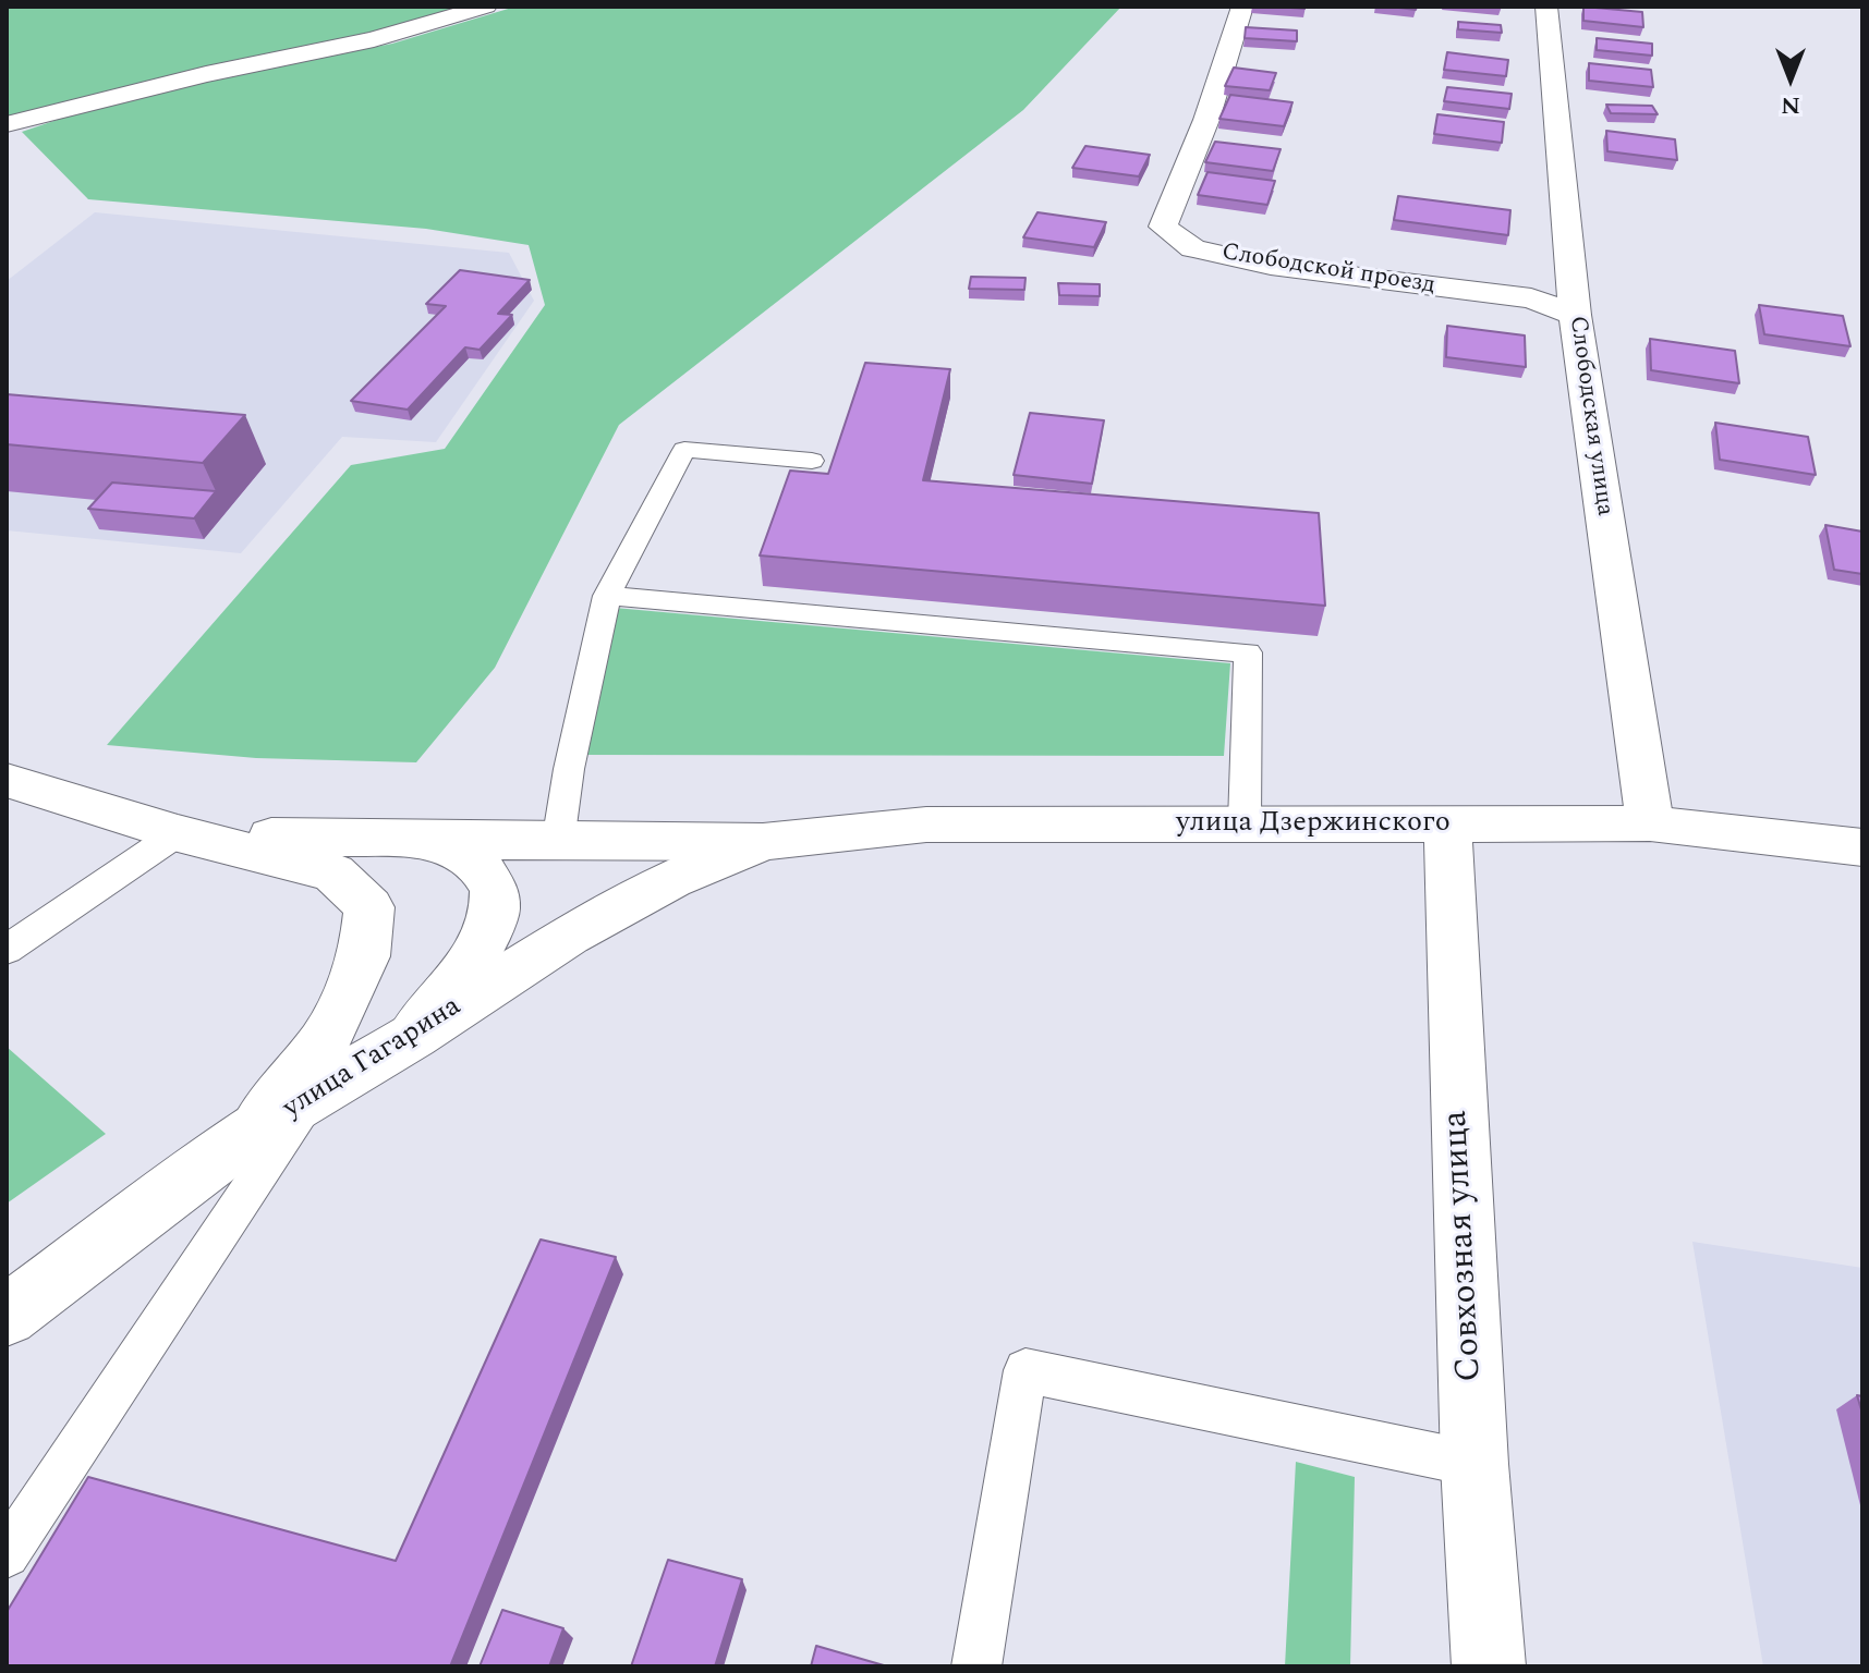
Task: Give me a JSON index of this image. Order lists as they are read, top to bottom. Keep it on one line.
{"streets":{"street":["Слободской проезд","Слободская улица","улица Дзержинского","улица Гагарина","Совхозная улица"]},"crossings":[["Слободской проезд","Слободская улица"],["Слободская улица","улица Дзержинского"],["улица Дзержинского","улица Гагарина"],["улица Дзержинского","Совхозная улица"]],"north":"bottom"}
